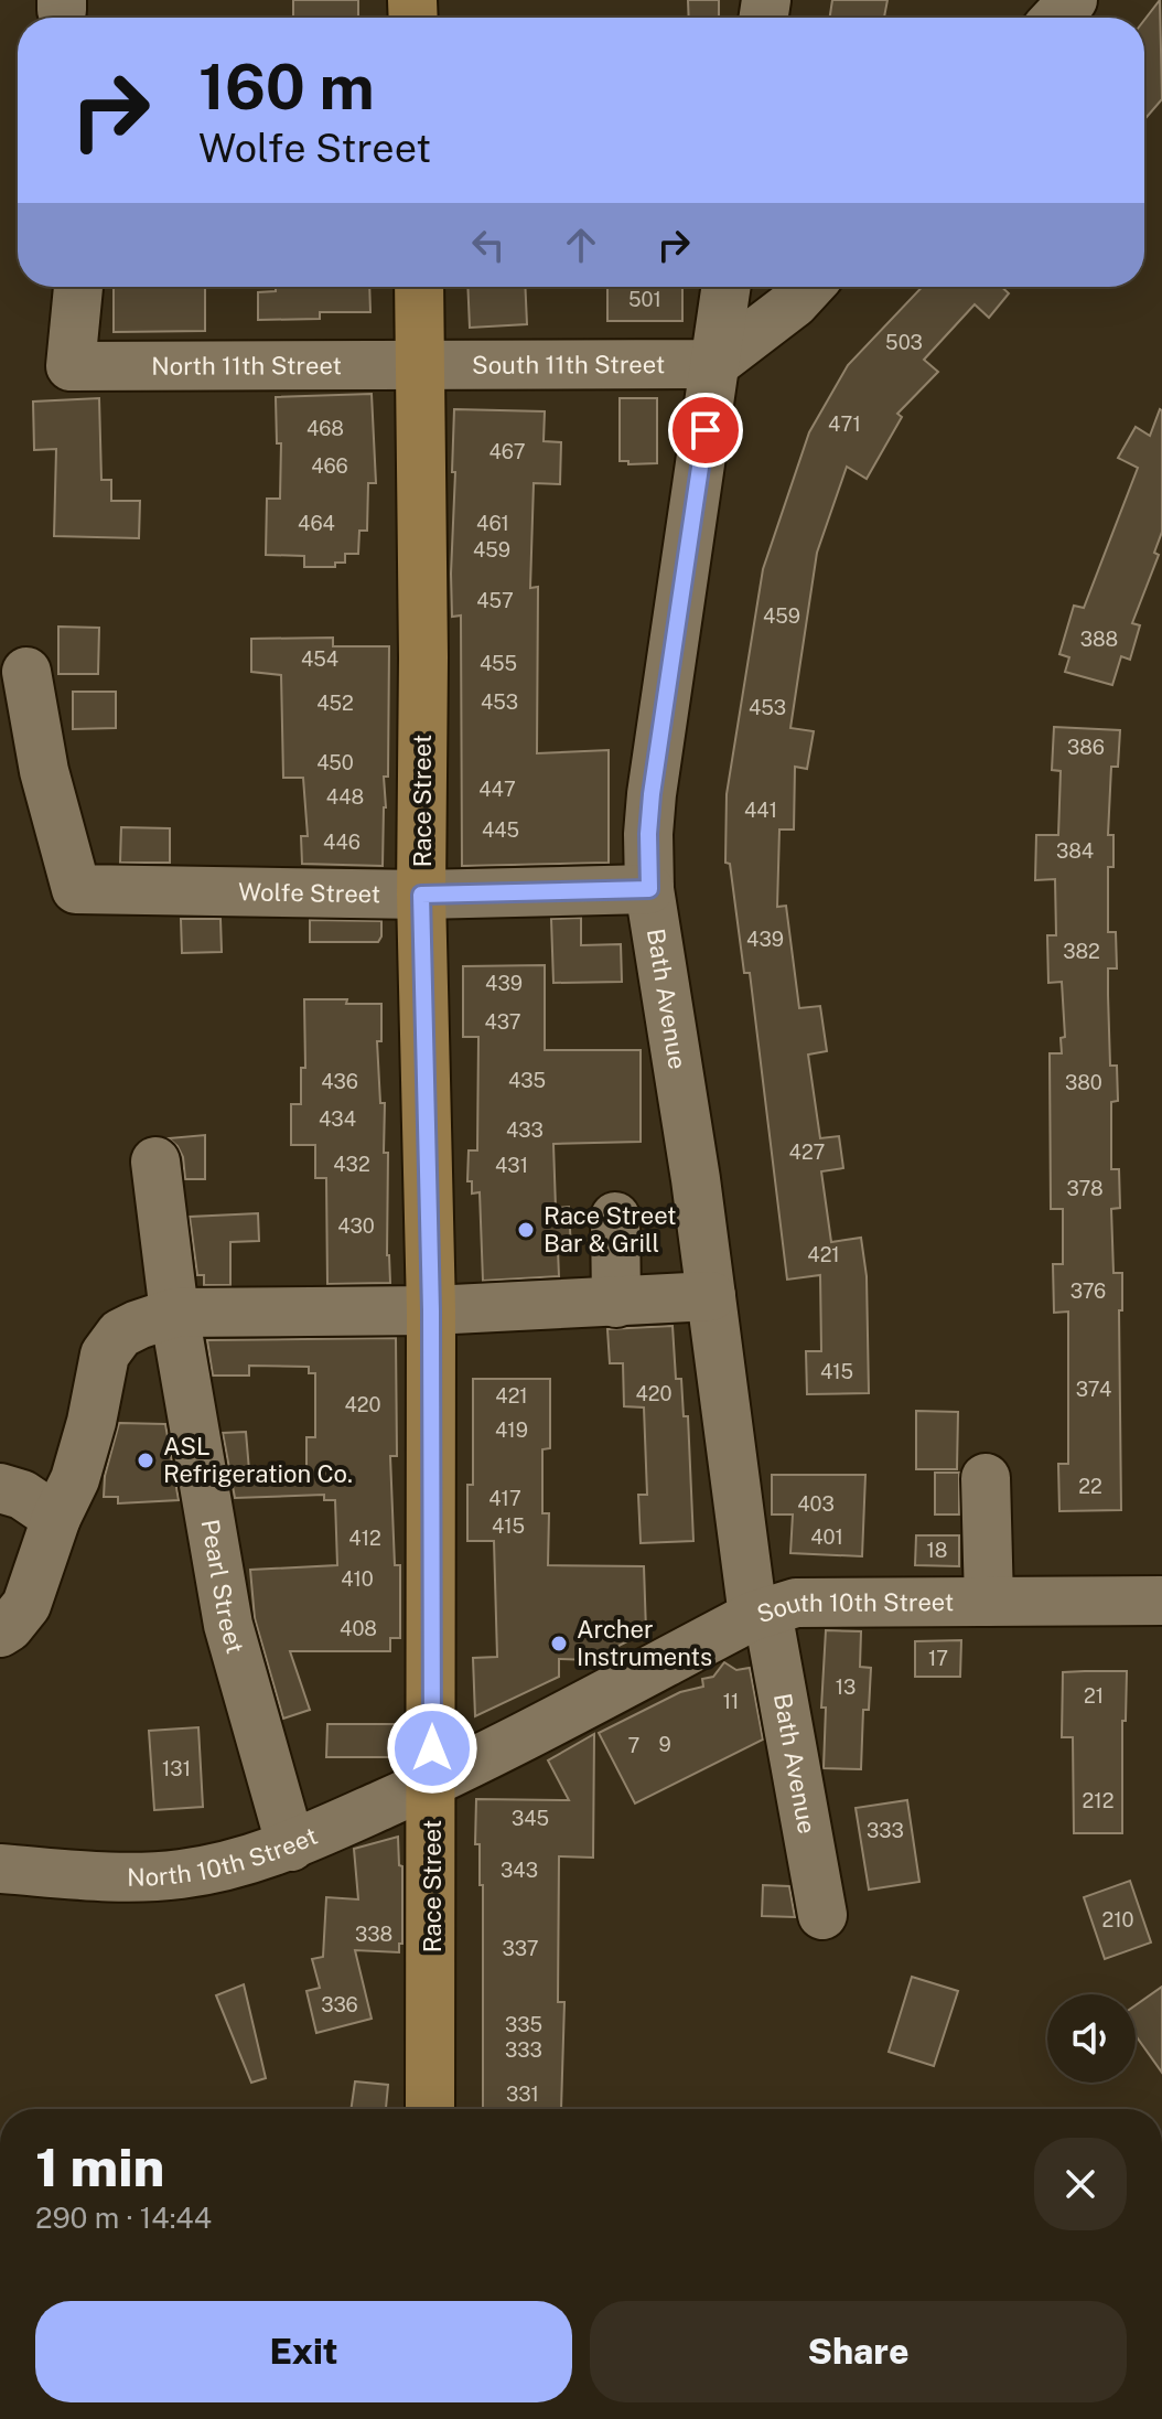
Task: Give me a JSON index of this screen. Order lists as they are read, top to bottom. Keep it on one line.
{"streets":{"main road":["Race Street"],"street":["North 11th Street","South 11th Street","Wolfe Street","Bath Avenue","Pearl Street","South 10th Street","North 10th Street"]},"crossings":[["North 11th Street","South 11th Street"],["North 11th Street","Race Street"],["South 11th Street","Race Street"],["South 11th Street","Bath Avenue"],["Race Street","Wolfe Street"],["Race Street","South 10th Street"],["Race Street","North 10th Street"],["Wolfe Street","Bath Avenue"],["Bath Avenue","South 10th Street"],["Pearl Street","North 10th Street"],["South 10th Street","North 10th Street"]],"places":["Race Street Bar & Grill","ASL Refrigeration Co.","Archer Instruments"],"house_numbers":["501","503","471","468","467","466","464","461","459","457","459","388","454","455","453","452","453","386","450","447","448","441","445","446","384","439","382","439","437","435","436","380","434","433","427","432","431","378","430","421","376","415","374","420","421","420","419","22","417","403","415","401","412","18","410","408","17","13","21","11","9","7","131","212","345","333","343","210","338","337","336","335","333","331"],"page":{"turn":["160 m","Wolfe Street"],"heading":["1 min","290 m · 14:44"],"buttons":["Exit","Share"]}}
